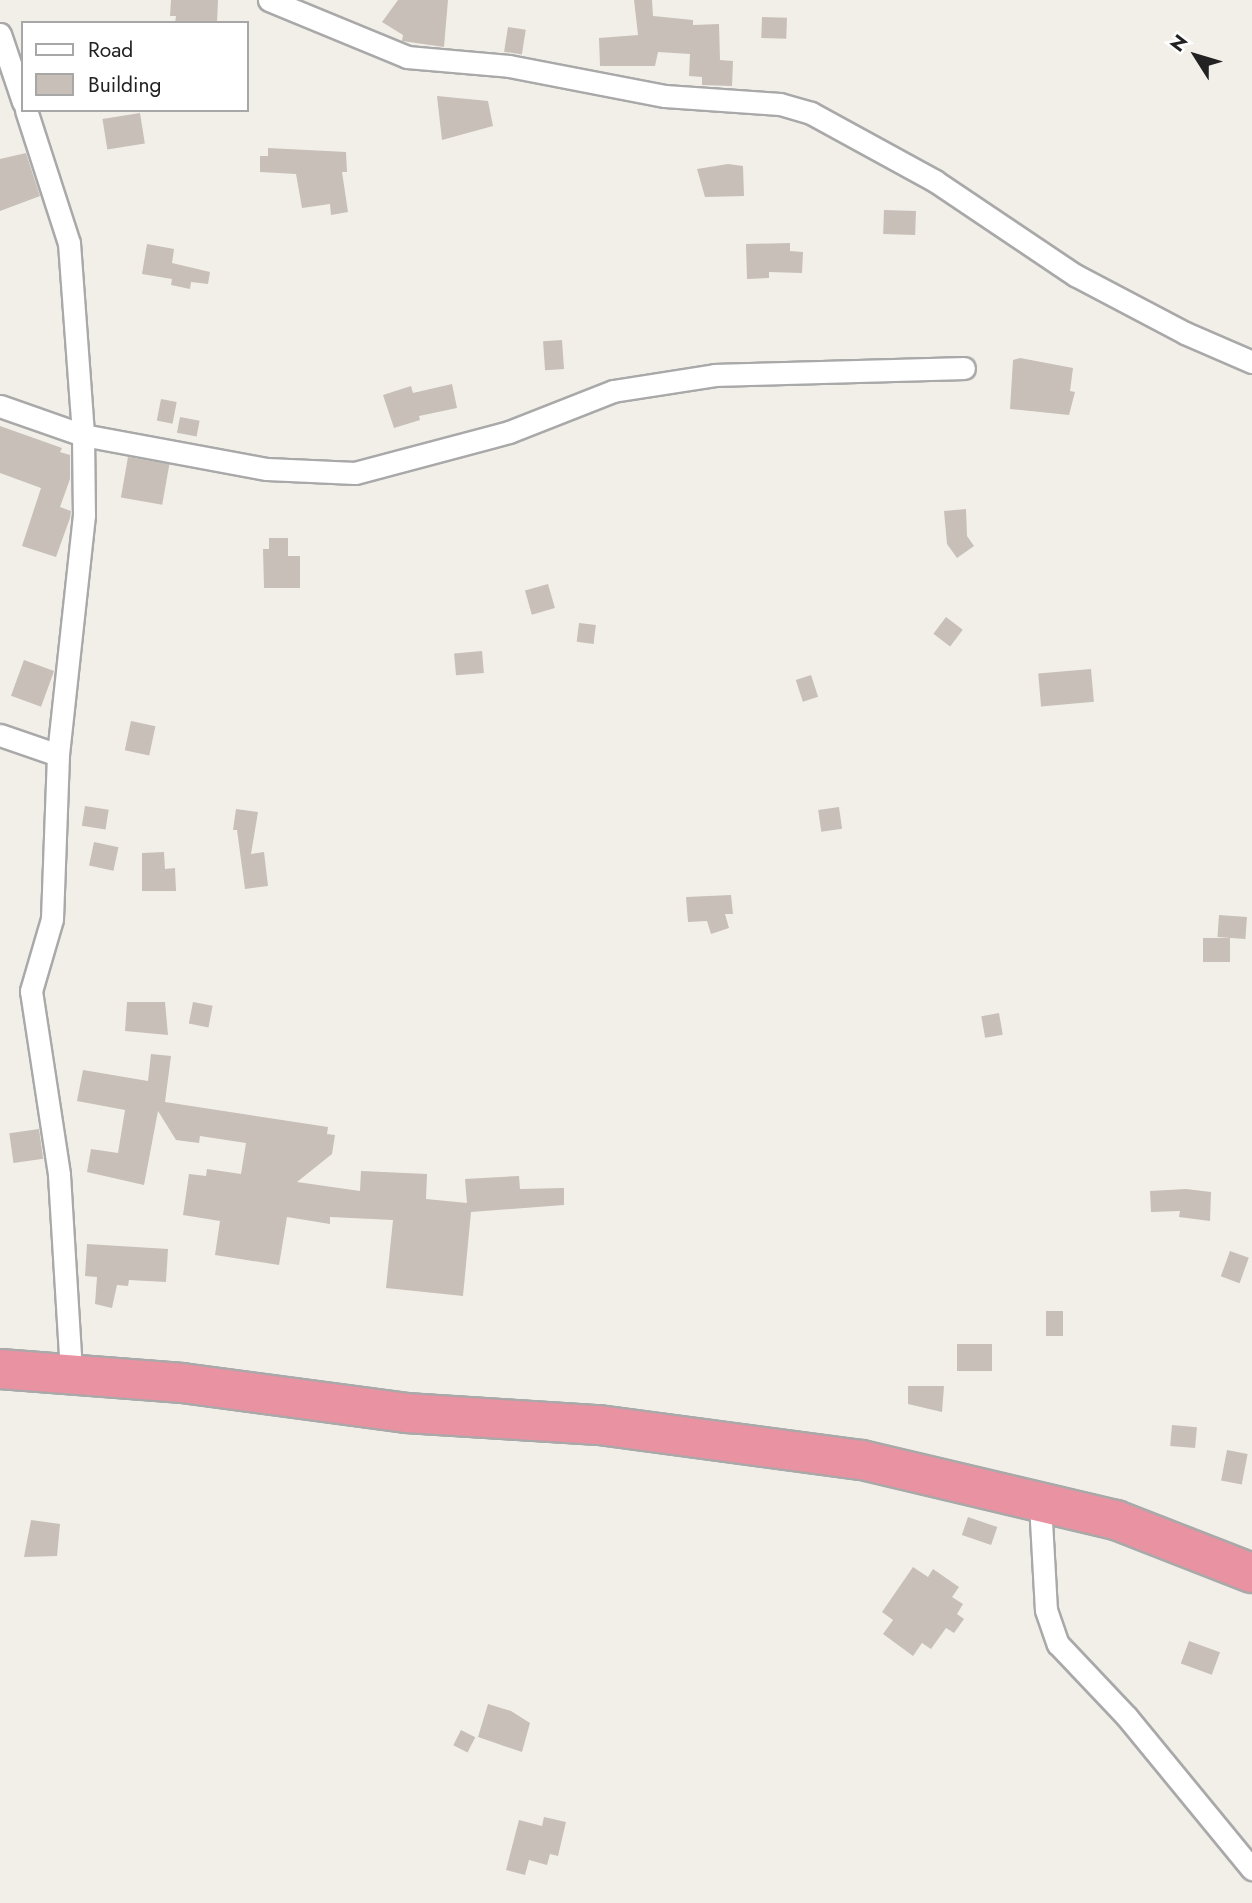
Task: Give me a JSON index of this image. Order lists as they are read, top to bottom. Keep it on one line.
{"legend":["Road","Building"],"north":"top left"}
